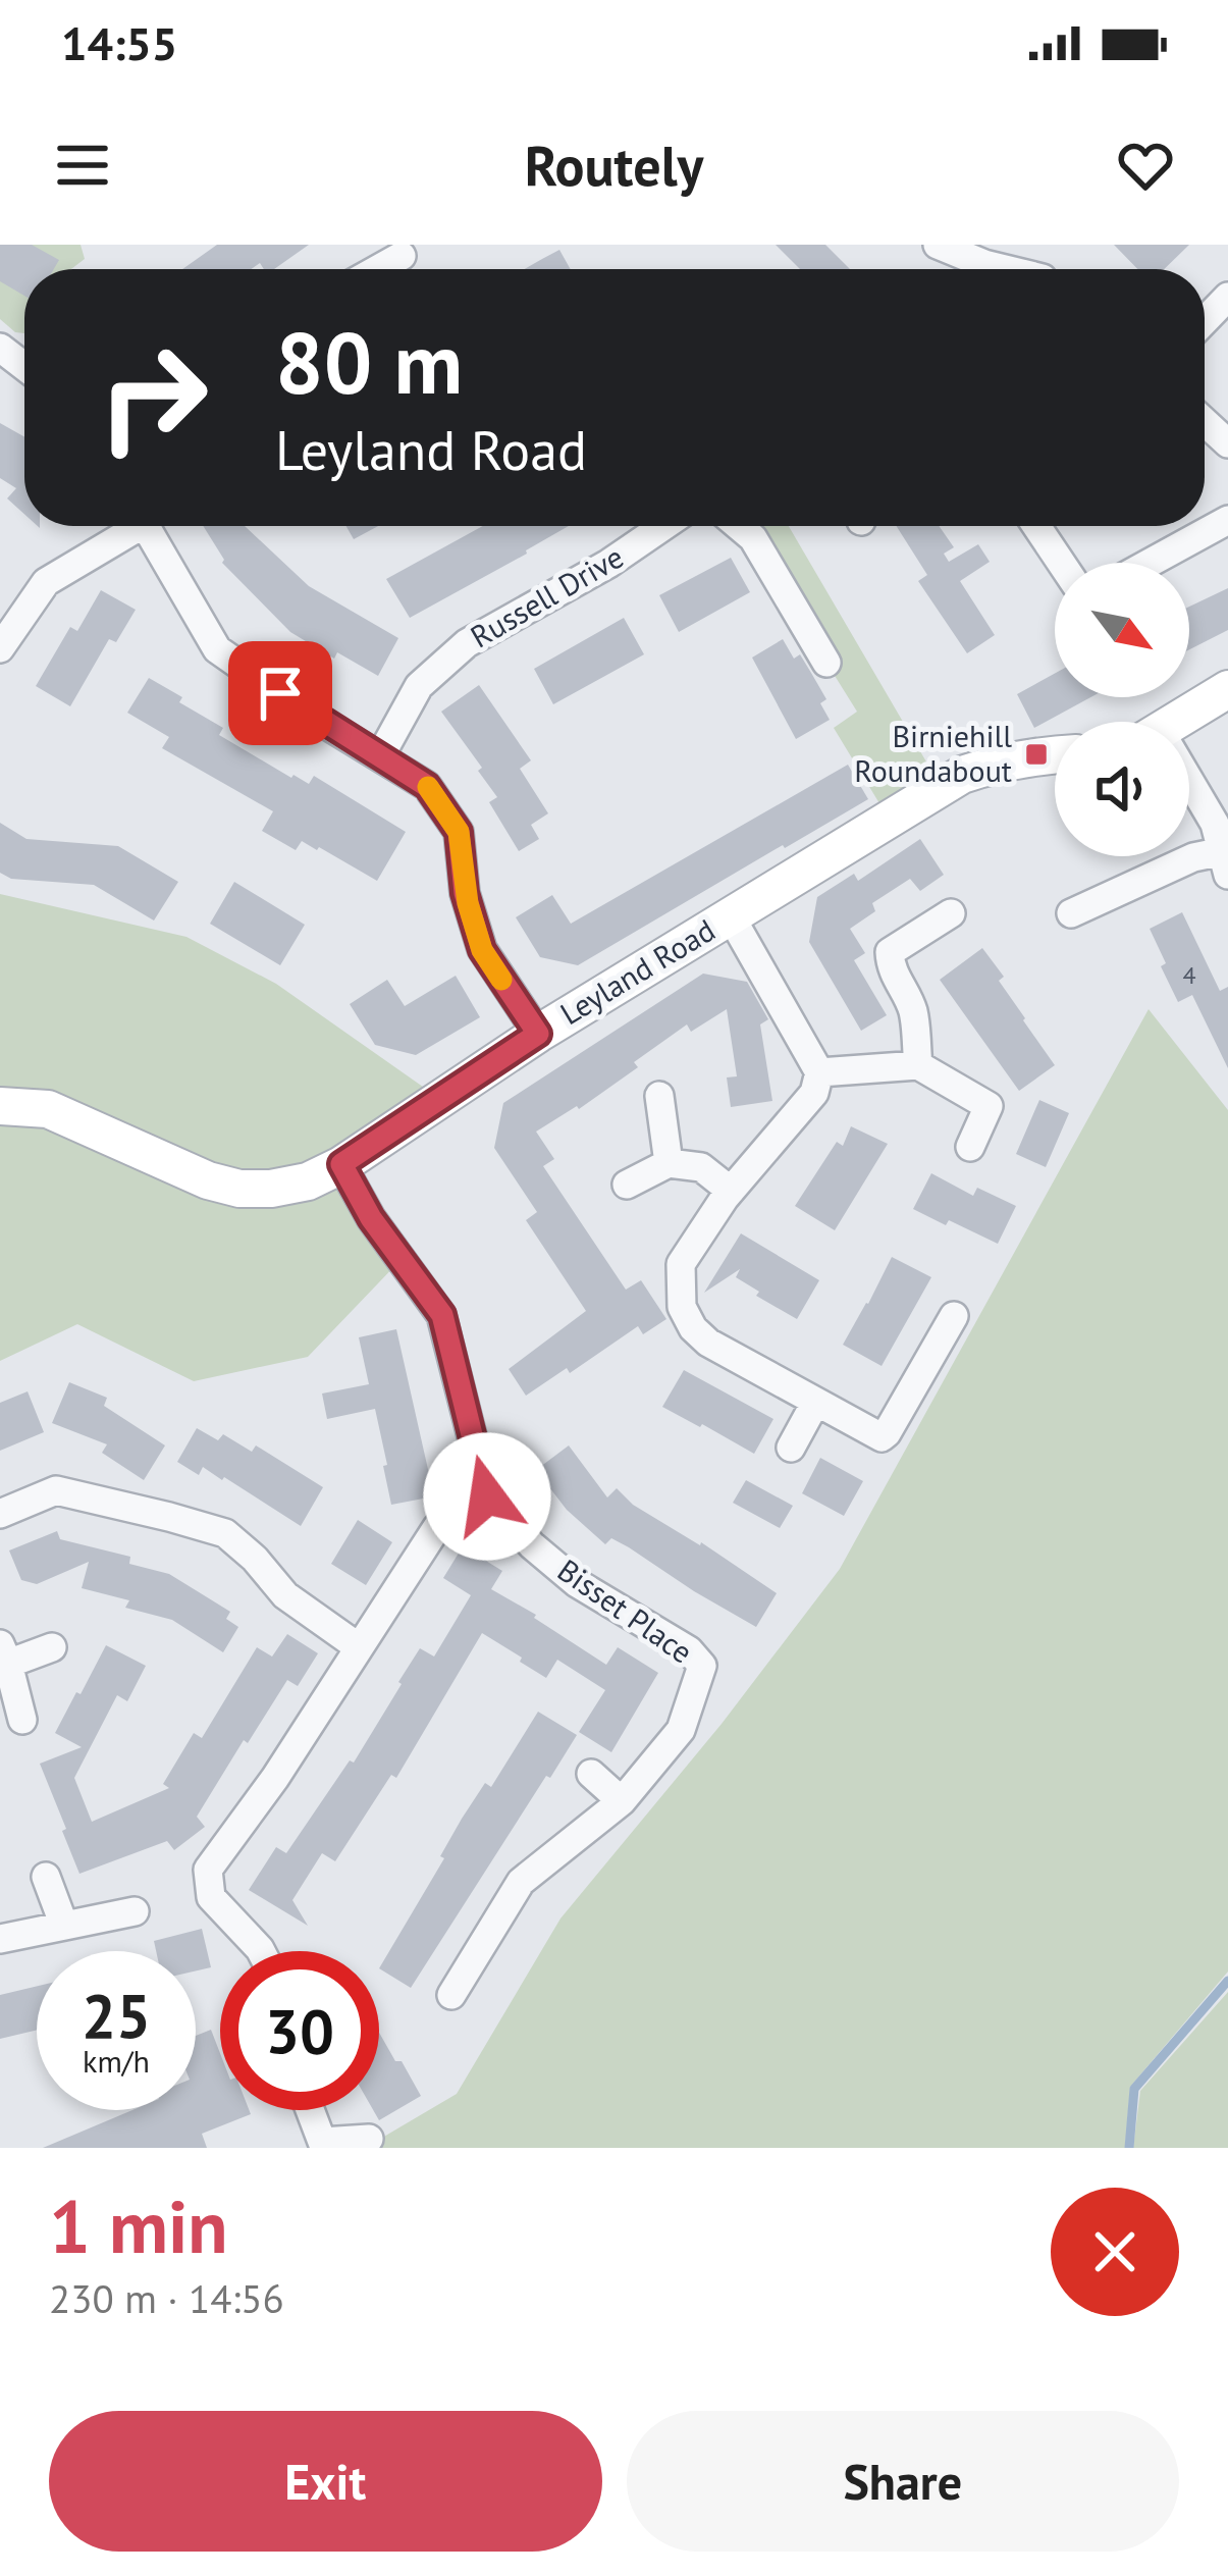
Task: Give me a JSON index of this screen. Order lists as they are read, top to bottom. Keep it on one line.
{"streets":{"street":["Russell Drive","Leyland Road","Bisset Place"]},"crossings":[["Leyland Road","Bisset Place"]],"places":{"transit":["Birniehill Roundabout"]},"house_numbers":["4"],"north":"bottom right","page":{"status":"14:55","header":"Routely","turn":["80 m","Leyland Road"],"speed":"25 km/h","limit":"30","heading":["1 min","230 m · 14:56"],"buttons":["Exit","Share"]}}
